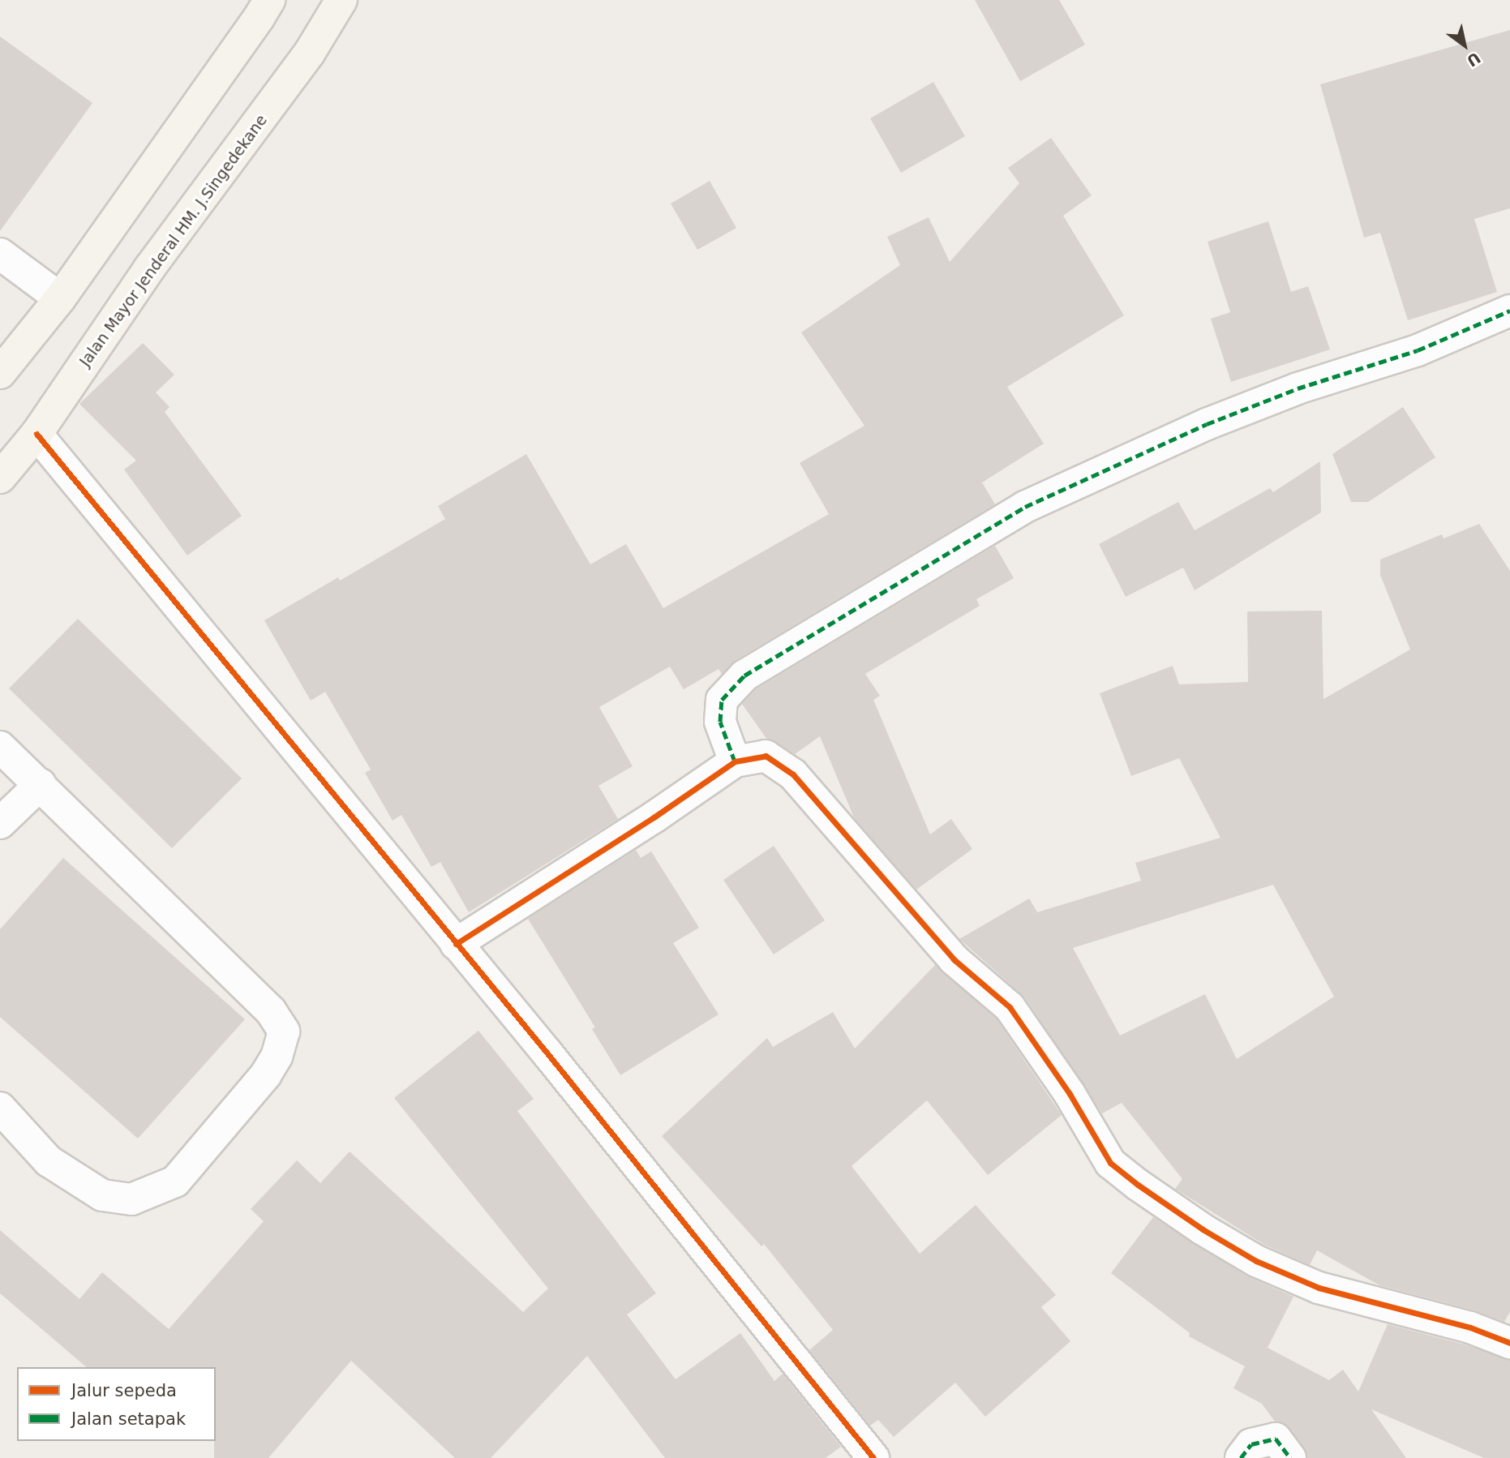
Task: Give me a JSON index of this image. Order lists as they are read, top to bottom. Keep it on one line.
{"streets":{"main road":["Jalan Mayor Jenderal HM. J.Singedekane"]},"legend":["Jalur sepeda","Jalan setapak"],"north":"bottom right"}
